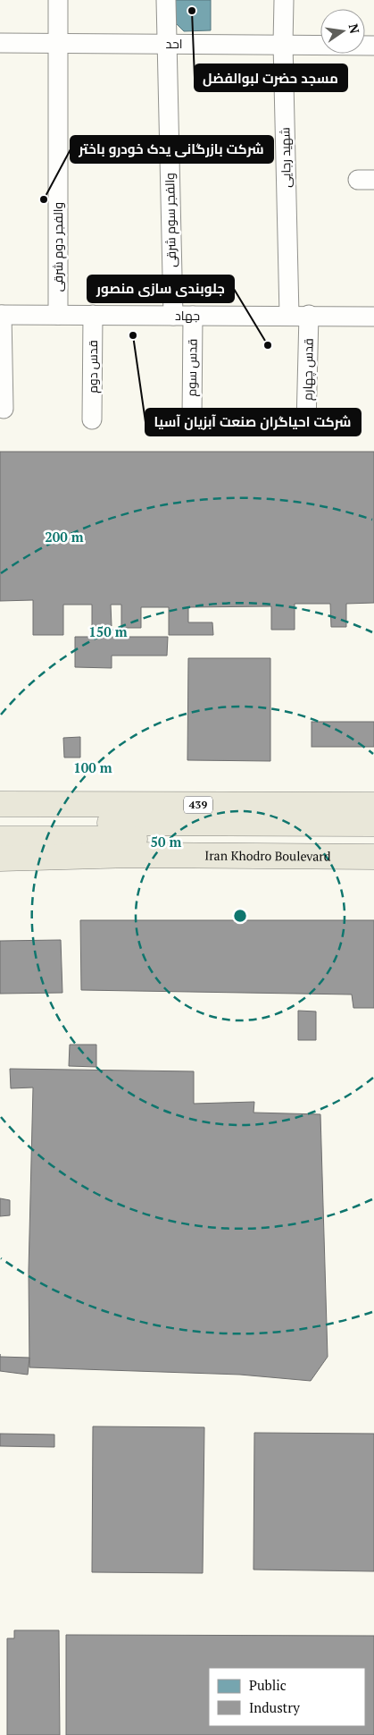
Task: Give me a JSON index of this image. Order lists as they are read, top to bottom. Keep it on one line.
{"streets":{"main road":["439","Iran Khodro Boulevard"],"street":["احد","شهید رجایی","والفجر سوم شرقی","والفجر دوم شرقی","جهاد","قدس دوم","قدس سوم","قدس چهارم"]},"crossings":[["احد","شهید رجایی"],["احد","والفجر سوم شرقی"],["احد","والفجر دوم شرقی"],["شهید رجایی","جهاد"],["والفجر سوم شرقی","جهاد"],["والفجر دوم شرقی","جهاد"],["جهاد","قدس دوم"],["جهاد","قدس سوم"],["جهاد","قدس چهارم"]],"places":["مسجد حضرت لبوالفضل","شرکت بازرگانی یدک خودرو باختر","شرکت احیاگران صنعت آبزیان آسیا","جلوبندی سازی منصور"],"legend":["Public","Industry"],"north":"right","rings":["200 m","150 m","100 m","50 m"]}
